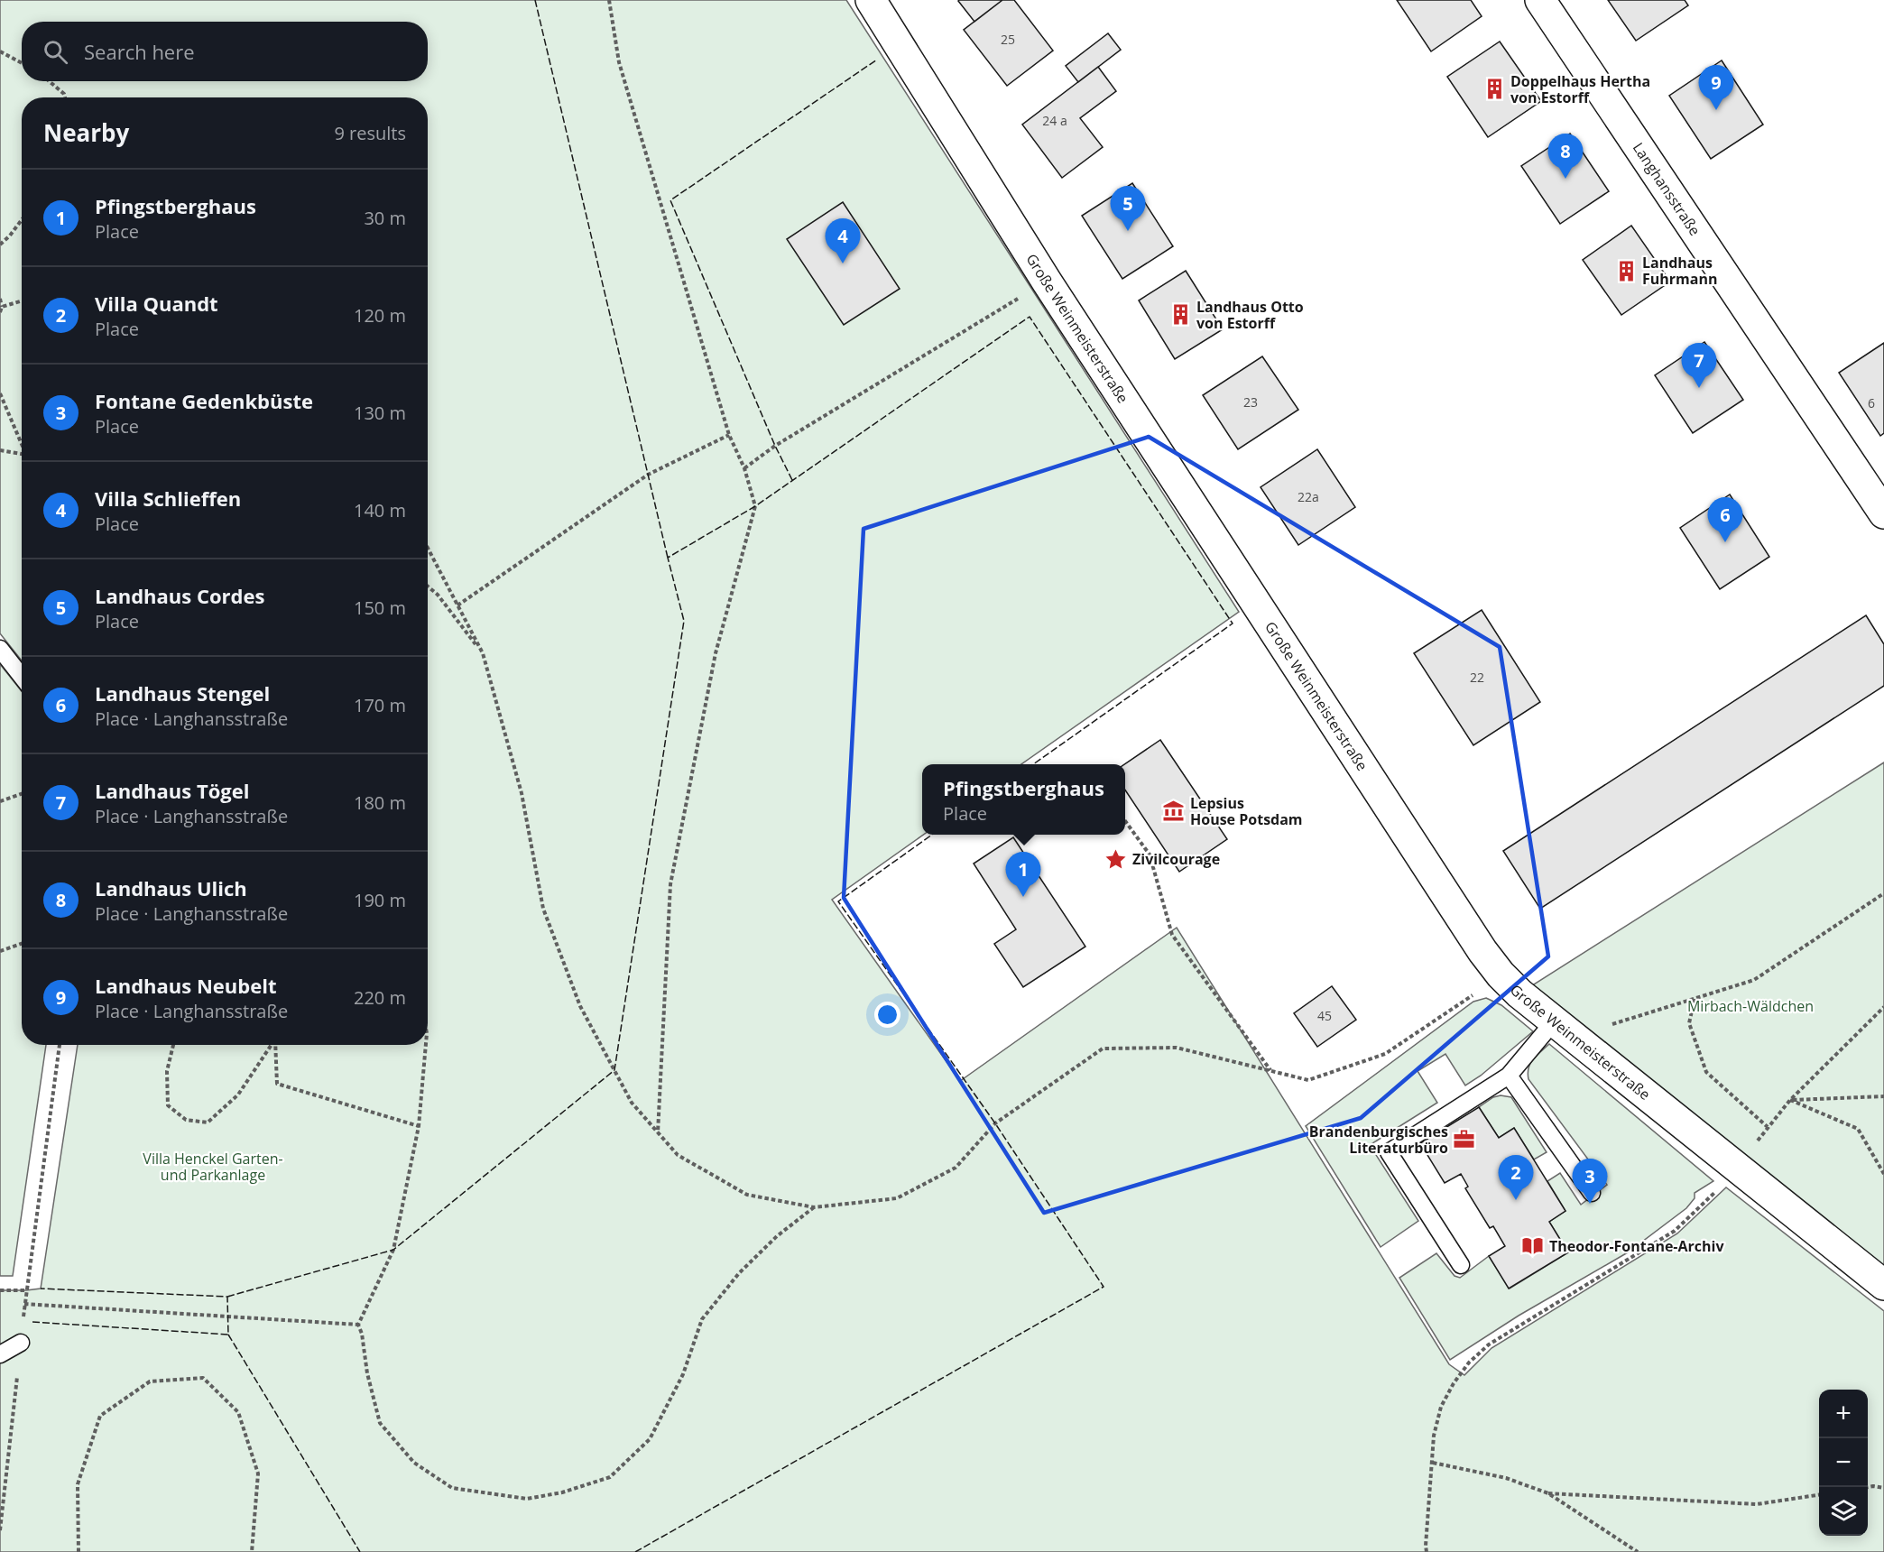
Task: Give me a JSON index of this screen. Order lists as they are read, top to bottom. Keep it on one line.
{"streets":{"street":["Langhansstraße","Große Weinmeisterstraße"]},"parks":["Mirbach-Wäldchen","Villa Henckel Garten- und Parkanlage"],"places":{"building":["Doppelhaus Hertha von Estorff","Landhaus Fuhrmann","Landhaus Otto von Estorff"],"museum":["Lepsius House Potsdam"],"place":["Zivilcourage"],"office":["Brandenburgisches Literaturbüro"],"library":["Theodor-Fontane-Archiv"]},"house_numbers":["25","24 a","23","6","22a","22","45"],"page":{"search":"Search here","pins":["9","8","5","4","7","6","1","2","3"],"heading":["Nearby","9 results"],"list":[{"mark":"1","name":"Pfingstberghaus","note":"Place","value":"30 m"},{"mark":"2","name":"Villa Quandt","note":"Place","value":"120 m"},{"mark":"3","name":"Fontane Gedenkbüste","note":"Place","value":"130 m"},{"mark":"4","name":"Villa Schlieffen","note":"Place","value":"140 m"},{"mark":"5","name":"Landhaus Cordes","note":"Place","value":"150 m"},{"mark":"6","name":"Landhaus Stengel","note":"Place · Langhansstraße","value":"170 m"},{"mark":"7","name":"Landhaus Tögel","note":"Place · Langhansstraße","value":"180 m"},{"mark":"8","name":"Landhaus Ulich","note":"Place · Langhansstraße","value":"190 m"},{"mark":"9","name":"Landhaus Neubelt","note":"Place · Langhansstraße","value":"220 m"}],"popup":["Pfingstberghaus","Place"],"map_buttons":["+","−"]}}
